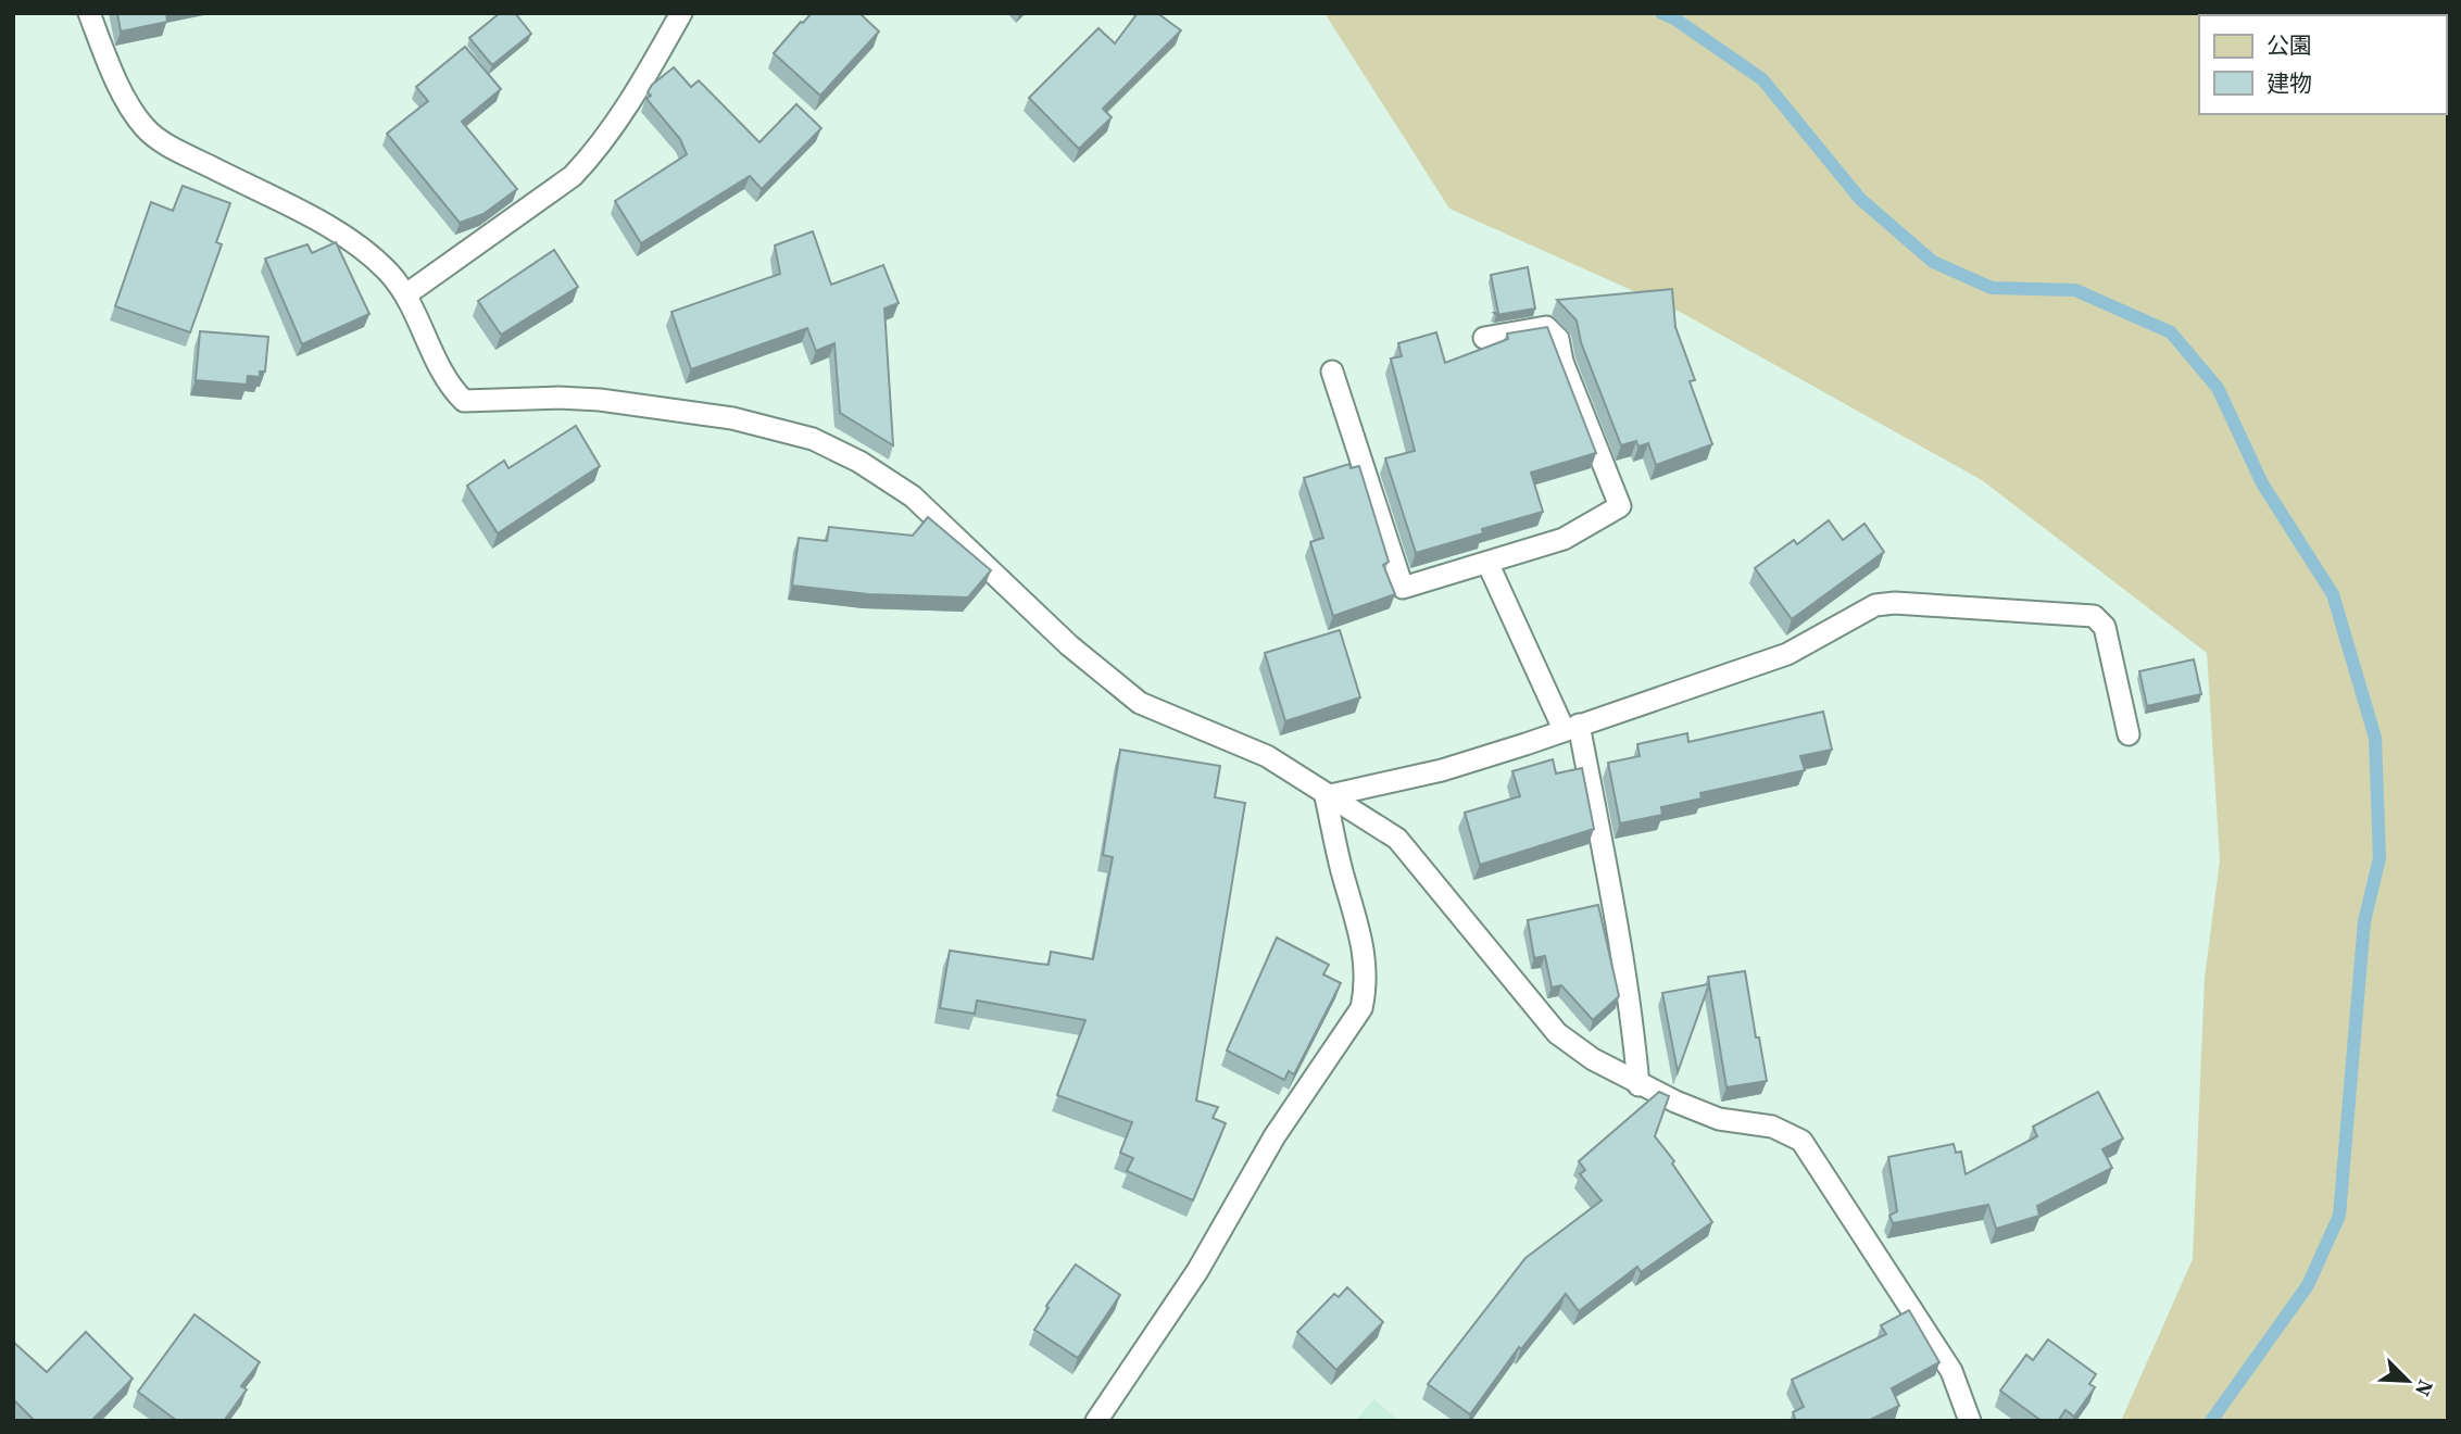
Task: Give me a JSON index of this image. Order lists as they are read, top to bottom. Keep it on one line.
{"legend":["公園","建物"],"north":"bottom right"}
